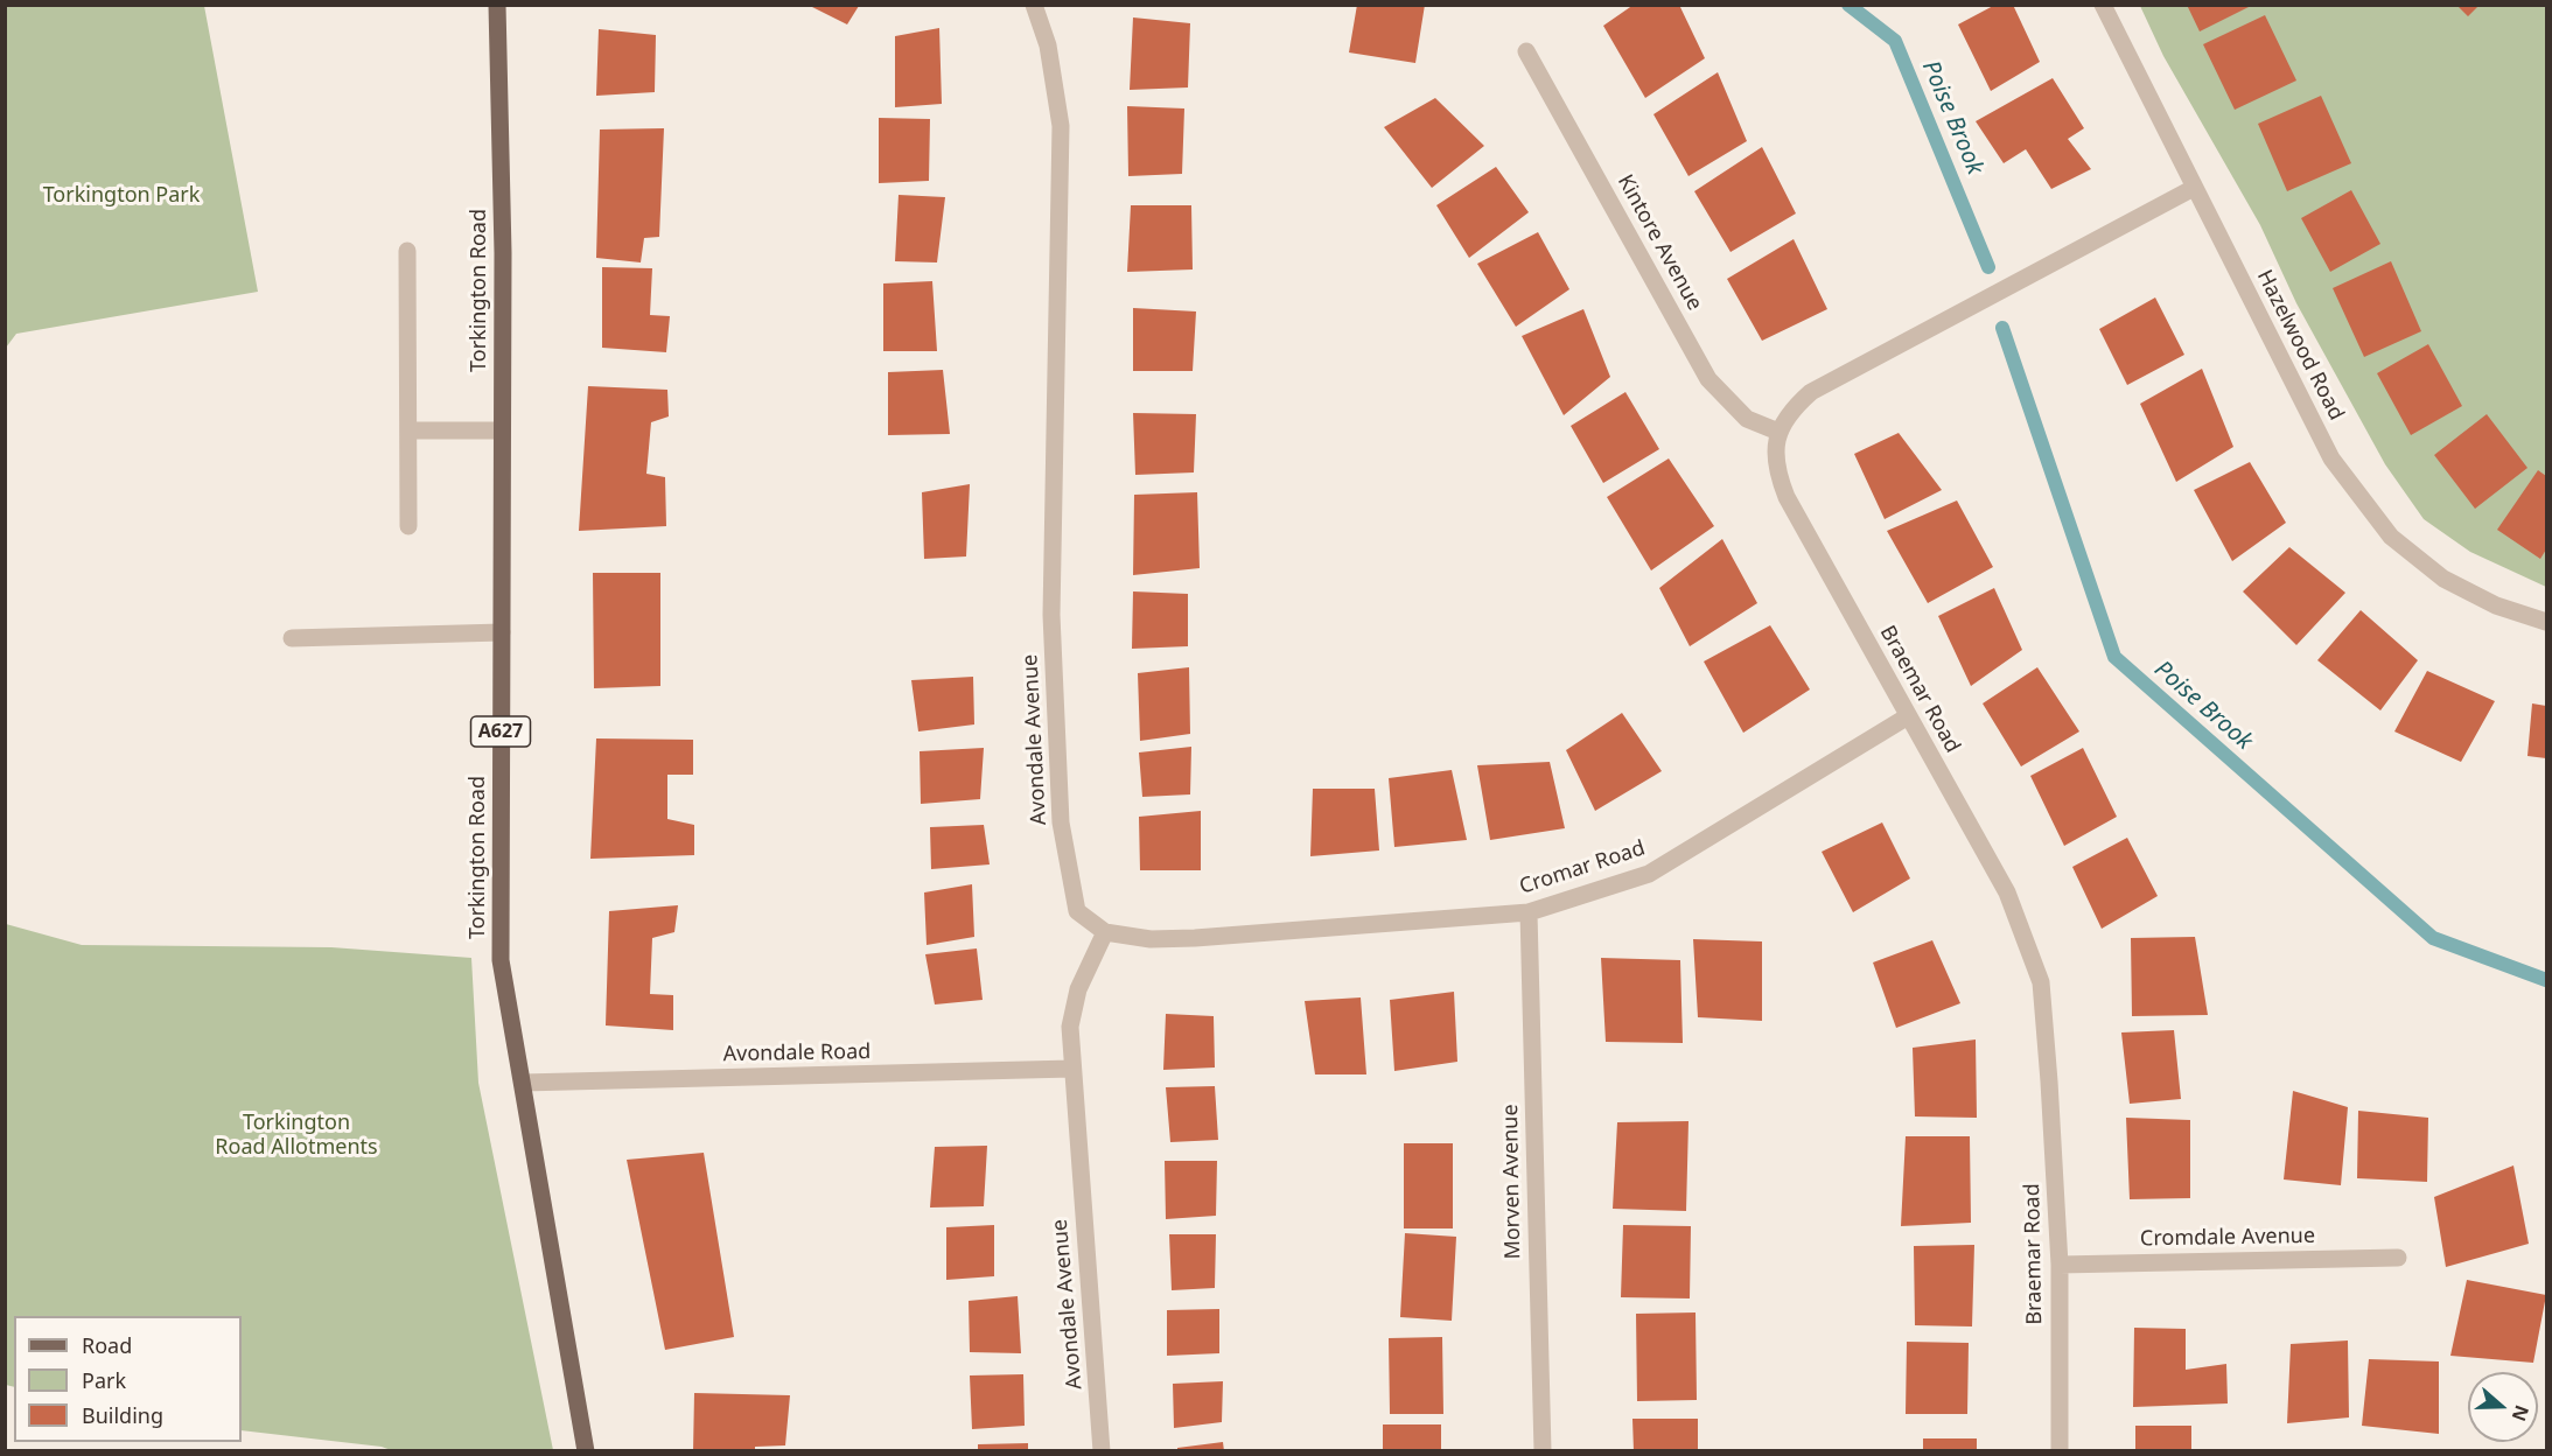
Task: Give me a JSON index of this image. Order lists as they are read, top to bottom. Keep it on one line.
{"streets":{"main road":["Torkington Road","A627"],"street":["Kintore Avenue","Hazelwood Road","Braemar Road","Avondale Avenue","Cromar Road","Avondale Road","Morven Avenue","Cromdale Avenue"]},"crossings":[["Kintore Avenue","Braemar Road"],["Torkington Road","Avondale Road"],["Braemar Road","Cromar Road"],["Braemar Road","Cromdale Avenue"],["Avondale Avenue","Cromar Road"],["Avondale Avenue","Avondale Road"],["Cromar Road","Morven Avenue"]],"water":["Poise Brook"],"parks":["Torkington Park","Torkington Road Allotments"],"legend":["Road","Park","Building"],"north":"right"}
